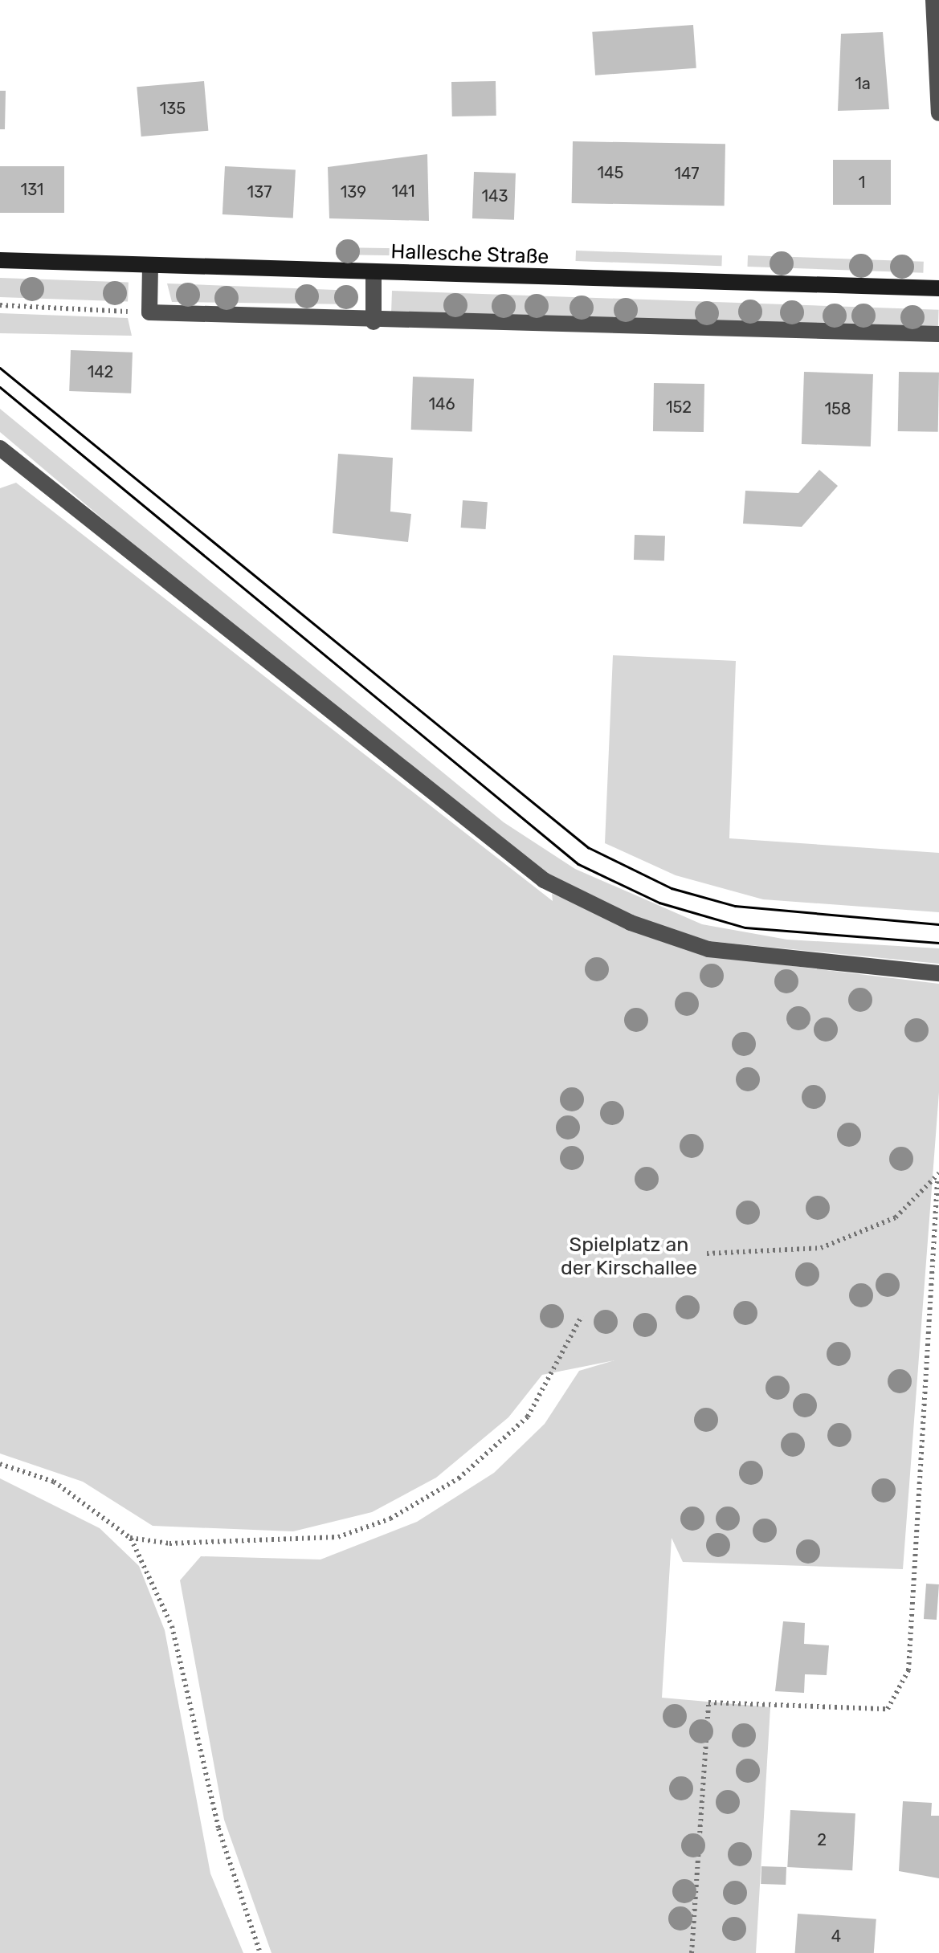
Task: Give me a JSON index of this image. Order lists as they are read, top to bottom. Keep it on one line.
{"streets":{"street":["Hallesche Straße"]},"parks":["Spielplatz an der Kirschallee"],"house_numbers":["1a","135","145","147","1","131","141","137","139","143","142","146","152","158","2","4"]}
